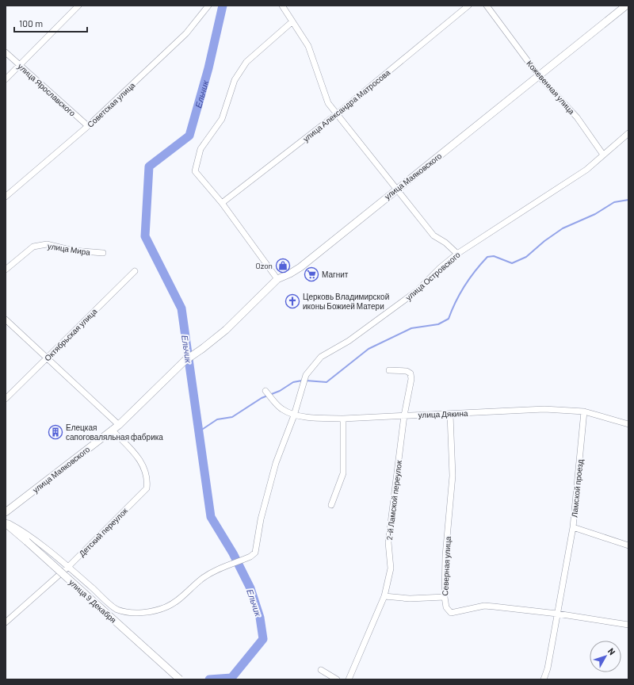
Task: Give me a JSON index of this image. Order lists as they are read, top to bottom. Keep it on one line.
{"streets":{"main road":["улица Маяковского","улица 9 Декабря"],"street":["Кожевенная улица","улица Ярославского","Советская улица","улица Александра Матросова","улица Мира","улица Островского","Октябрьская улица","улица Дякина","Ламской проезд","2-й Ламской переулок","Детский переулок","Северная улица"]},"crossings":[["Кожевенная улица","улица Маяковского"],["Кожевенная улица","улица Островского"],["улица Ярославского","Советская улица"],["улица Маяковского","Детский переулок"],["улица Островского","улица Дякина"],["улица Островского","Детский переулок"],["улица Дякина","Ламской проезд"],["улица Дякина","2-й Ламской переулок"],["улица Дякина","Северная улица"]],"water":["Ельчик"],"places":{"shop":["Ozon"],"supermarket":["Магнит"],"church":["Церковь Владимирской иконы Божией Матери"],"building":["Елецкая сапоговаляльная фабрика"]},"scale_bar":"100 m","north":"top right"}
